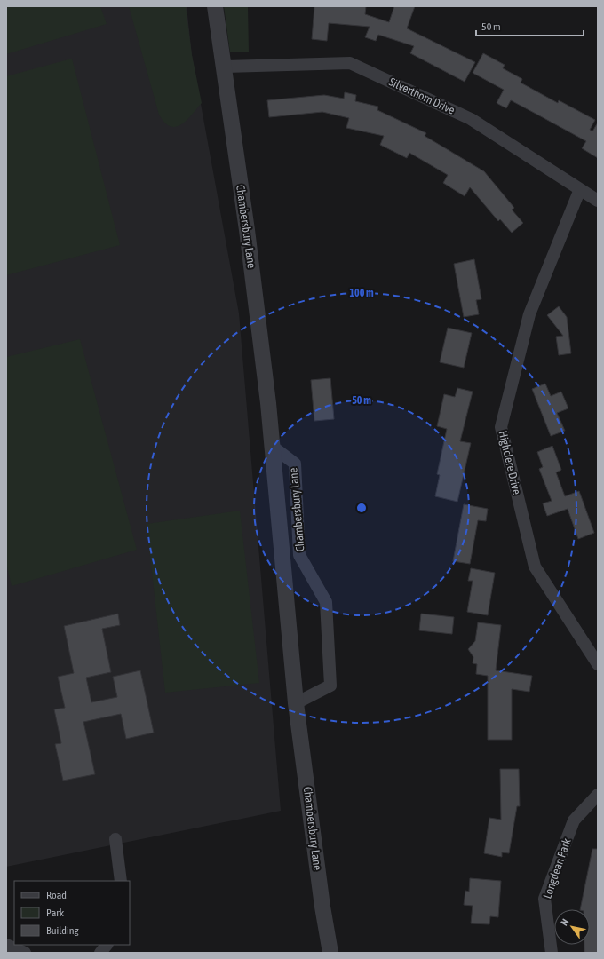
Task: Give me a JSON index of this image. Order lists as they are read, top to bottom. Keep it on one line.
{"streets":{"street":["Silverthorn Drive","Chambersbury Lane","Highclere Drive","Longdean Park"]},"crossings":[["Silverthorn Drive","Chambersbury Lane"],["Silverthorn Drive","Highclere Drive"]],"legend":["Road","Park","Building"],"scale_bar":"50 m","north":"top left","rings":["100 m","50 m"]}
